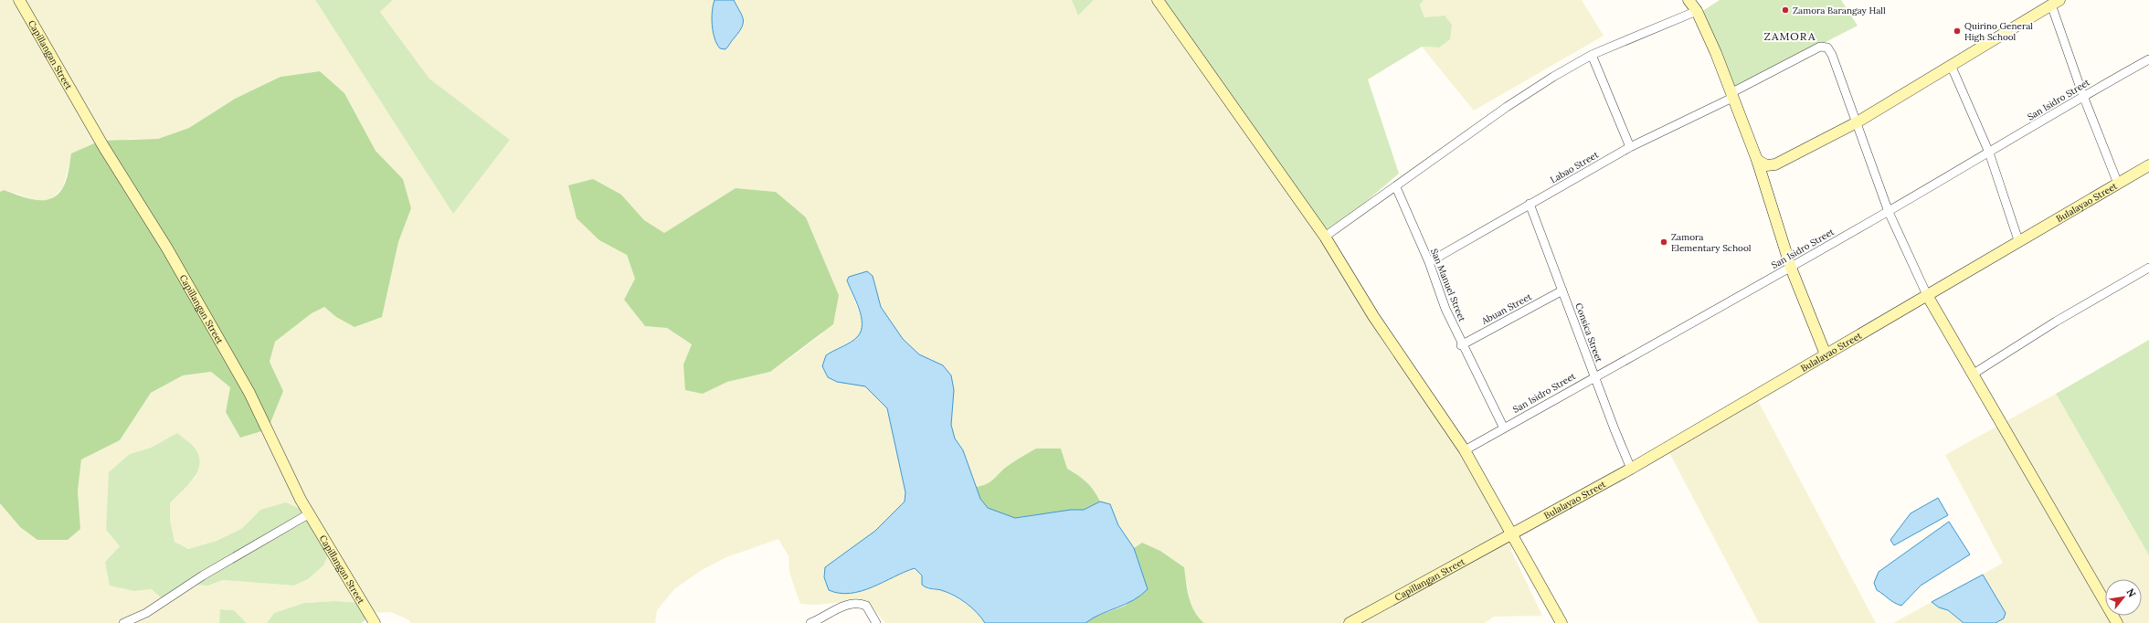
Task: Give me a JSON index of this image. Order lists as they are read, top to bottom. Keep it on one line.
{"streets":{"street":["Capillangan Street","San Isidro Street","Labao Street","Bulalayao Street","San Manuel Street","Abuan Street","Consica Street"]},"crossings":[["Capillangan Street","Bulalayao Street"],["San Isidro Street","San Manuel Street"],["San Isidro Street","Consica Street"],["Labao Street","San Manuel Street"],["Labao Street","Consica Street"],["Bulalayao Street","Consica Street"],["San Manuel Street","Abuan Street"],["Abuan Street","Consica Street"]],"districts":["ZAMORA"],"places":["Zamora Barangay Hall","Quirino General High School","Zamora Elementary School"],"north":"top right"}
